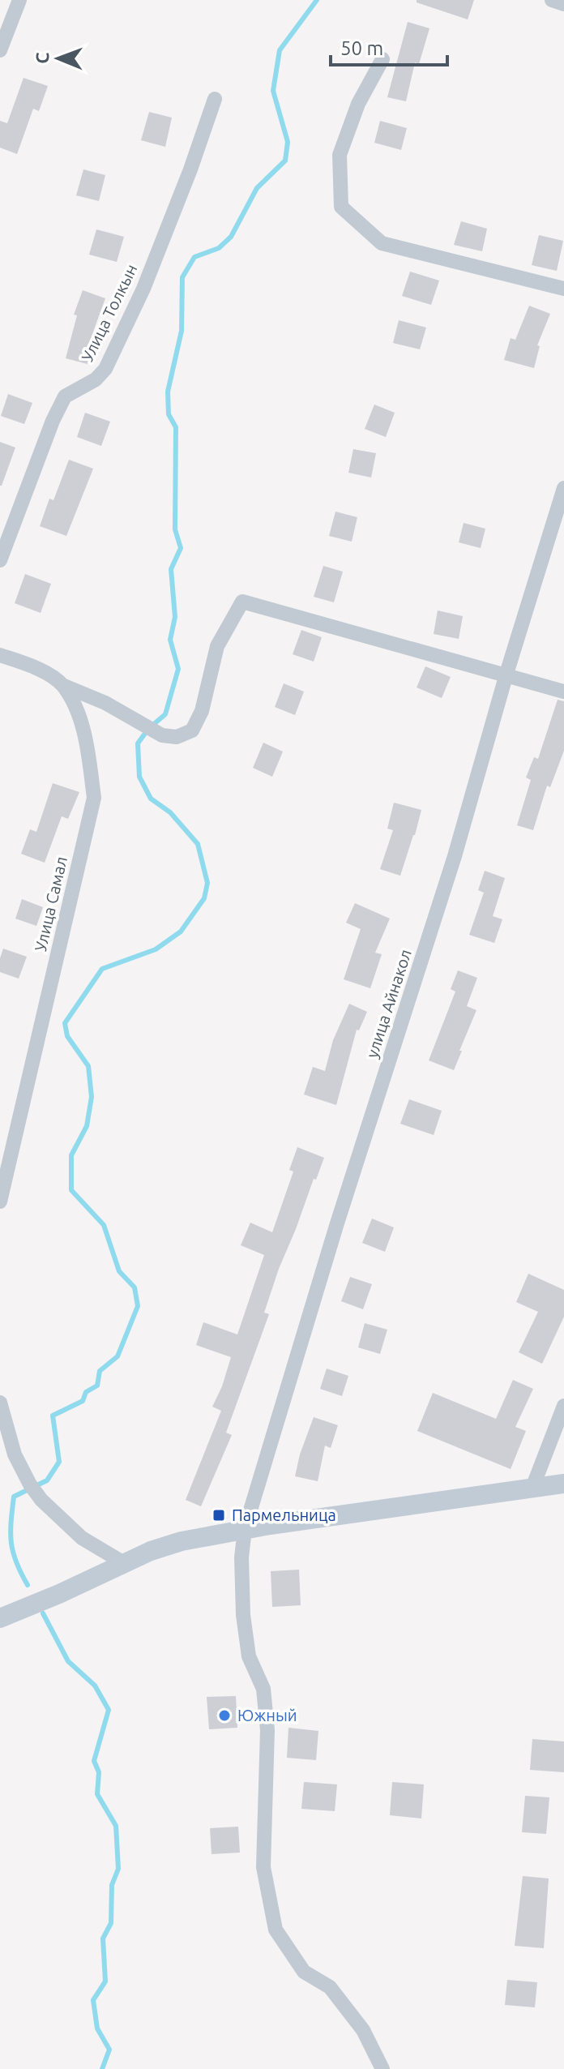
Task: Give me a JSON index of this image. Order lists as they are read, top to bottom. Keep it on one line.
{"streets":{"street":["Улица Толкын","Улица Самал","улица Айнакол"]},"places":{"transit":["Пармельница"],"other":["Южный"]},"scale_bar":"50 m","north":"left"}
